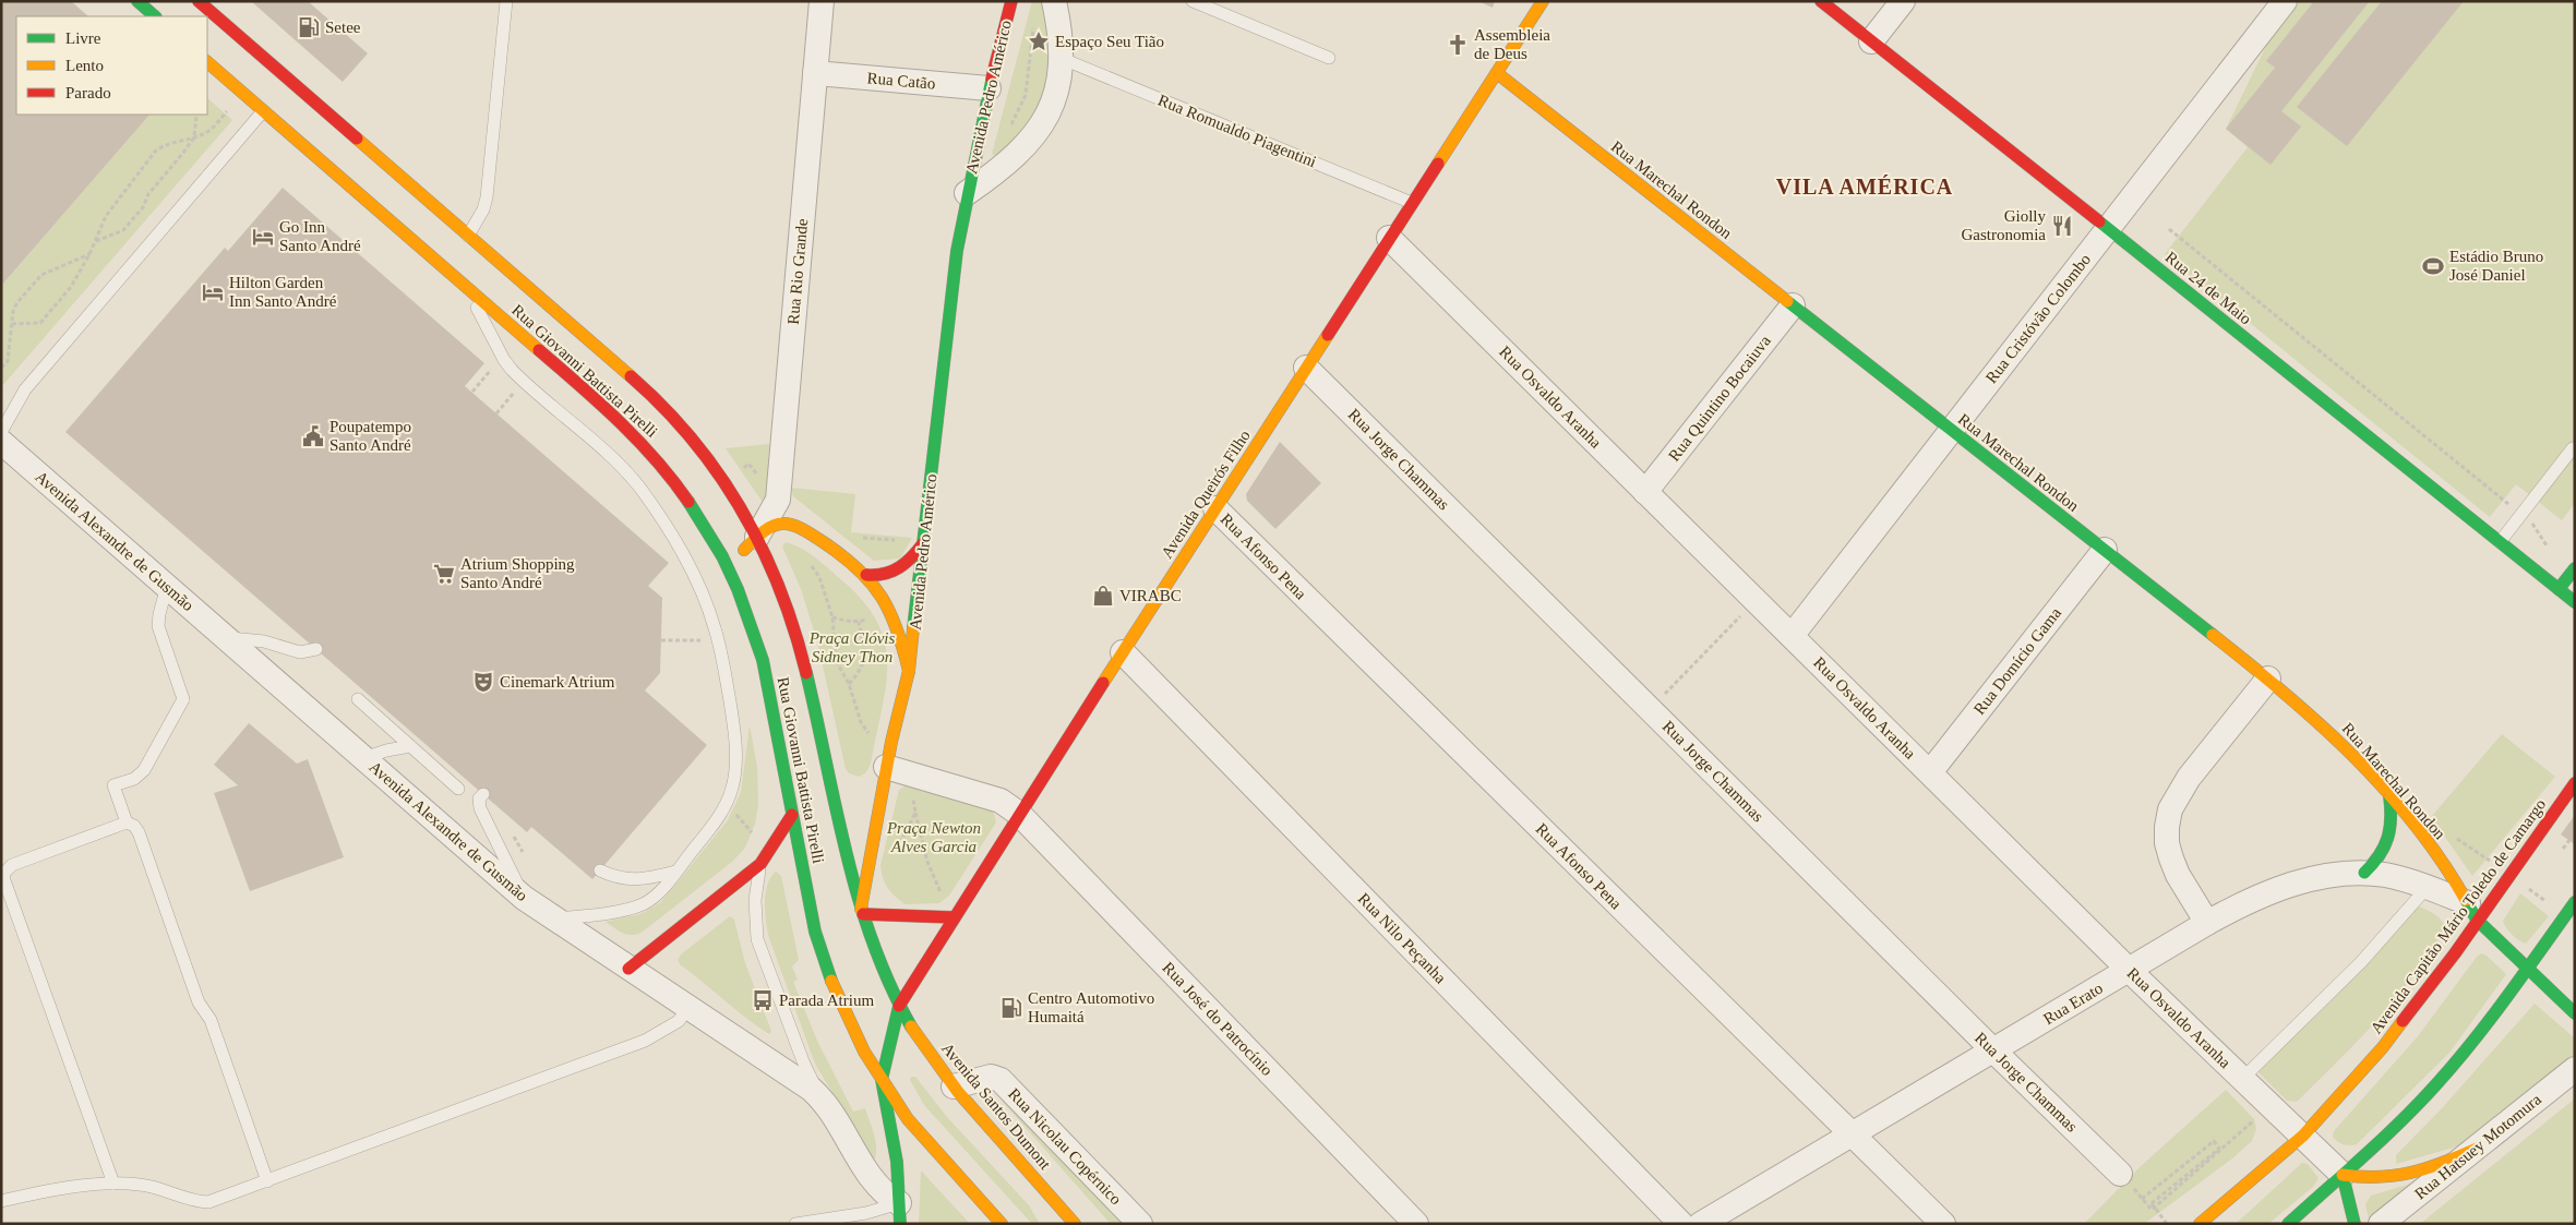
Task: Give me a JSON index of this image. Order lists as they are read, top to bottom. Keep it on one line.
{"streets":{"main road":["Avenida Pedro Américo","Rua Marechal Rondon","Rua 24 de Maio","Rua Giovanni Battista Pirelli","Avenida Queirós Filho","Avenida Capitão Mário Toledo de Camargo","Avenida Santos Dumont"],"street":["Rua Catão","Rua Rio Grande","Rua Cristóvão Colombo","Rua Osvaldo Aranha","Rua Quintino Bocaiuva","Rua Jorge Chammas","Avenida Alexandre de Gusmão","Rua Afonso Pena","Rua Domício Gama","Rua Nilo Peçanha","Rua Erato","Rua José do Patrocínio","Rua Nicolau Copérnico","Rua Hatsuey Motomura"],"lane":["Rua Romualdo Piagentini"]},"crossings":[["Rua Catão","Avenida Pedro Américo"],["Rua Catão","Rua Rio Grande"],["Avenida Pedro Américo","Rua Romualdo Piagentini"],["Avenida Pedro Américo","Rua Giovanni Battista Pirelli"],["Rua Romualdo Piagentini","Avenida Queirós Filho"],["Rua Marechal Rondon","Rua Cristóvão Colombo"],["Rua Marechal Rondon","Rua Quintino Bocaiuva"],["Rua Marechal Rondon","Avenida Queirós Filho"],["Rua Marechal Rondon","Rua Domício Gama"],["Rua Marechal Rondon","Avenida Capitão Mário Toledo de Camargo"],["Rua Marechal Rondon","Rua Erato"],["Rua Rio Grande","Rua Giovanni Battista Pirelli"],["Rua 24 de Maio","Rua Cristóvão Colombo"],["Rua Cristóvão Colombo","Rua Osvaldo Aranha"],["Rua Giovanni Battista Pirelli","Avenida Queirós Filho"],["Rua Giovanni Battista Pirelli","Avenida Santos Dumont"],["Rua Osvaldo Aranha","Rua Quintino Bocaiuva"],["Rua Osvaldo Aranha","Avenida Queirós Filho"],["Rua Osvaldo Aranha","Rua Domício Gama"],["Rua Osvaldo Aranha","Avenida Capitão Mário Toledo de Camargo"],["Rua Osvaldo Aranha","Rua Erato"],["Rua Jorge Chammas","Avenida Queirós Filho"],["Rua Jorge Chammas","Rua Erato"],["Avenida Queirós Filho","Rua Afonso Pena"],["Avenida Queirós Filho","Rua Nilo Peçanha"],["Avenida Queirós Filho","Rua José do Patrocínio"],["Avenida Queirós Filho","Avenida Santos Dumont"],["Rua Afonso Pena","Rua Erato"],["Avenida Capitão Mário Toledo de Camargo","Rua Erato"],["Avenida Santos Dumont","Rua Nicolau Copérnico"]],"districts":["VILA AMÉRICA"],"parks":["Praça Clóvis Sidney Thon","Praça Newton Alves Garcia"],"places":{"fuel station":["Setee","Centro Automotivo Humaitá"],"place":["Espaço Seu Tião"],"church":["Assembleia de Deus"],"restaurant":["Giolly Gastronomia"],"hotel":["Go Inn Santo André","Hilton Garden Inn Santo André"],"sports":["Estádio Bruno José Daniel"],"public building":["Poupatempo Santo André"],"supermarket":["Atrium Shopping Santo André"],"shop":["VIRABC"],"theatre":["Cinemark Atrium"],"bus stop":["Parada Atrium"]},"legend":["Livre","Lento","Parado"]}
